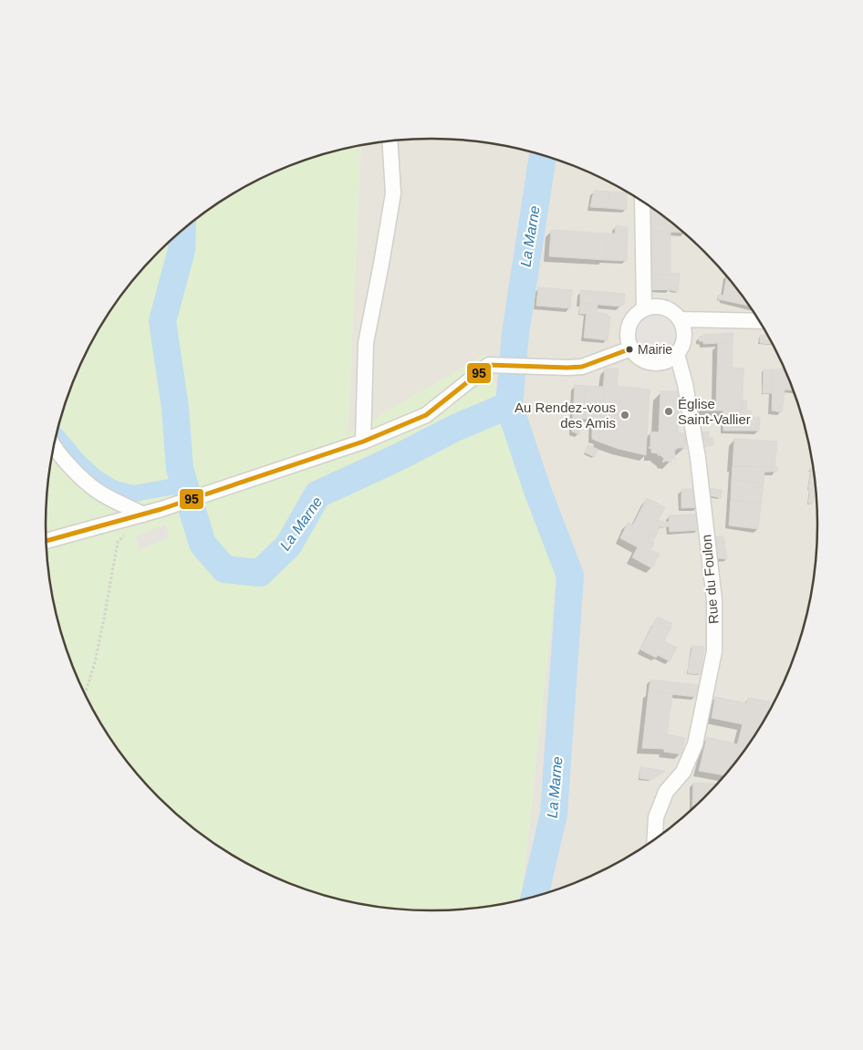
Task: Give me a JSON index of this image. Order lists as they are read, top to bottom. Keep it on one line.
{"streets":{"street":["Rue du Foulon"]},"water":["La Marne"],"places":["Mairie","Église Saint-Vallier","Au Rendez-vous des Amis"],"lines":["transit line 95"]}
